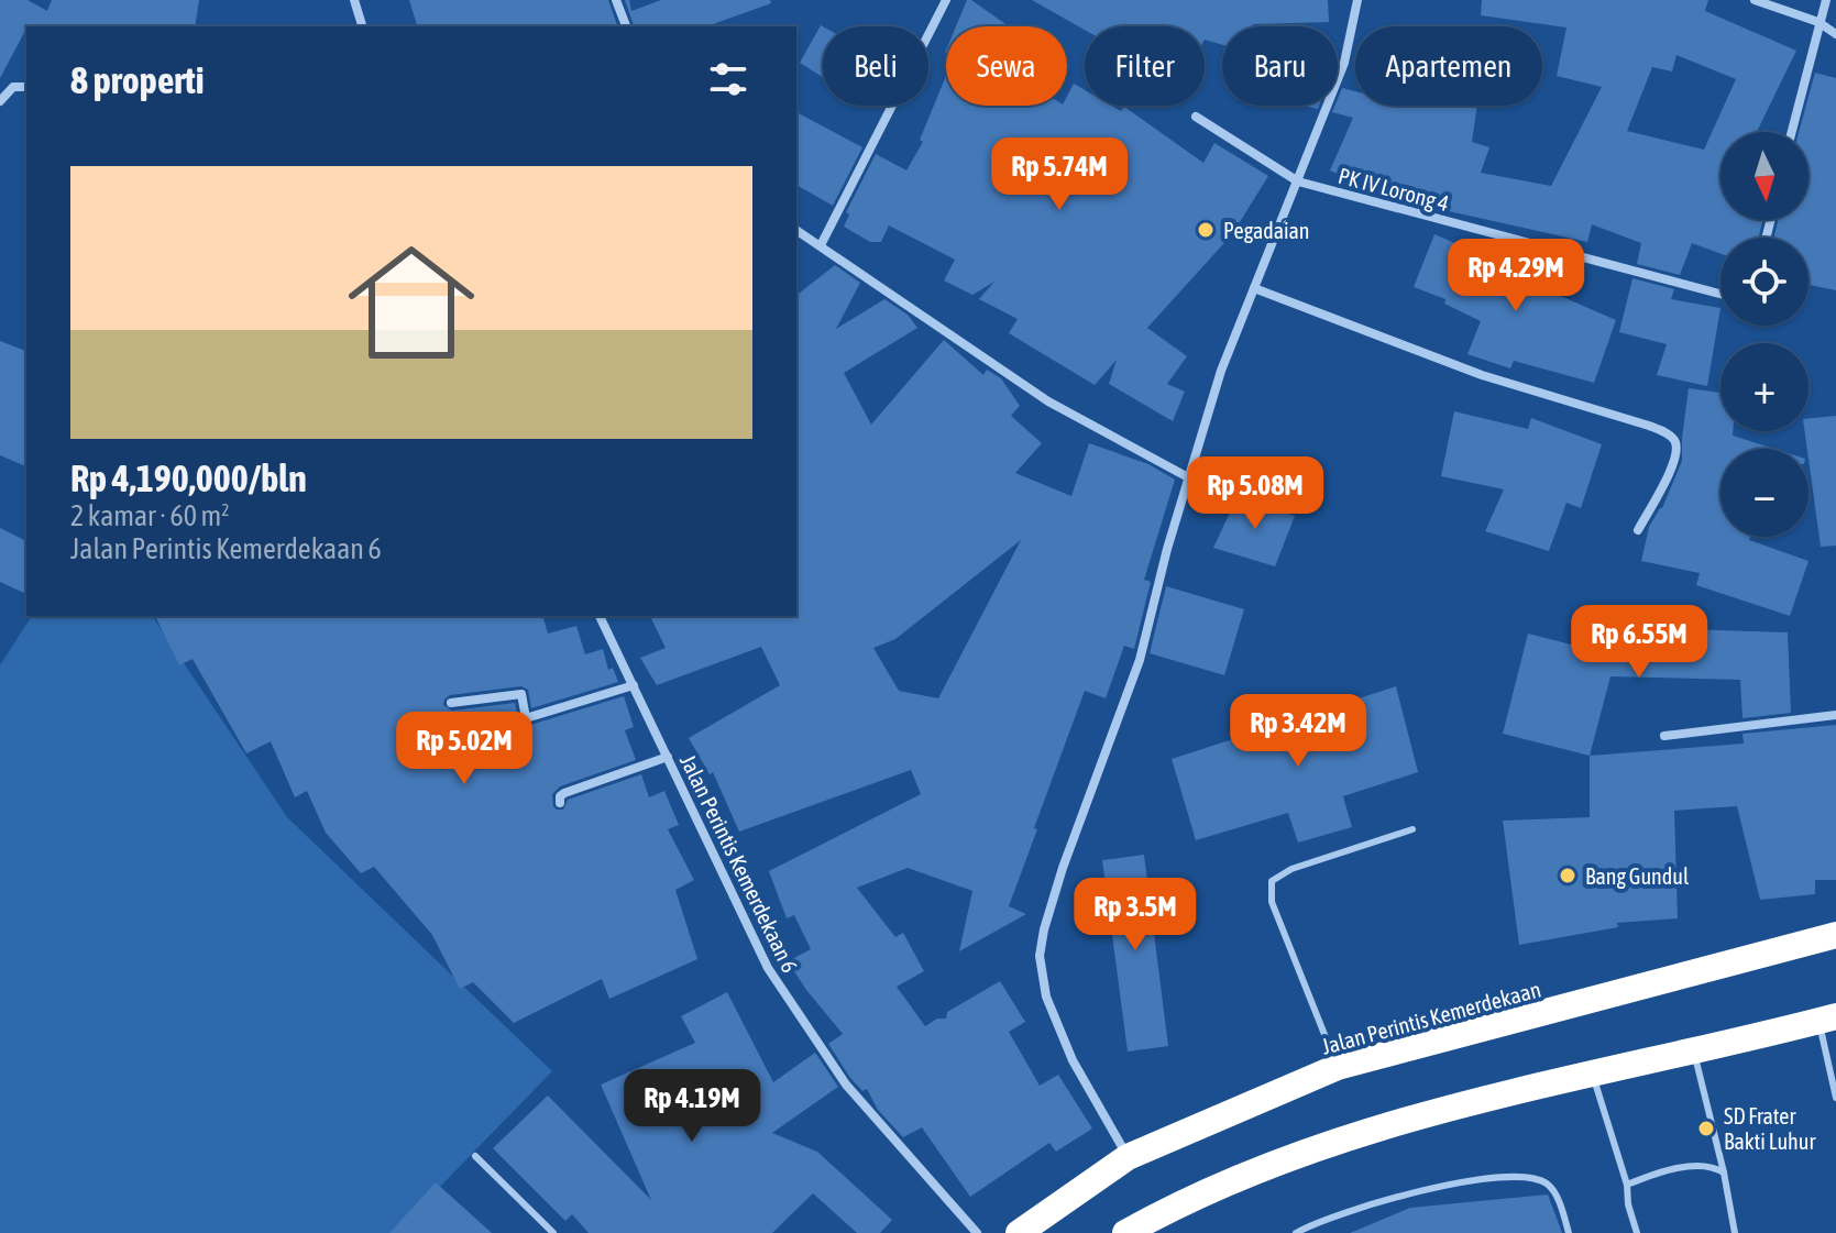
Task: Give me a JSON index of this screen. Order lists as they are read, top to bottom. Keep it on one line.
{"streets":{"highway":["Jalan Perintis Kemerdekaan"],"street":["PK IV Lorong 4","Jalan Perintis Kemerdekaan 6"]},"places":["Pegadaian","Bang Gundul","SD Frater Bakti Luhur"],"north":"bottom","page":{"chip":["Beli","Sewa","Filter","Baru","Apartemen"],"heading":"8 properti","map_buttons":["+","−"],"list":[{"name":"Rp 4,190,000/bln","note":"2 kamar · 60 m² · Jalan Perintis Kemerdekaan 6"}],"price":["Rp 5.74M","Rp 4.29M","Rp 5.08M","Rp 6.55M","Rp 3.42M","Rp 5.02M","Rp 3.5M","Rp 4.19M"]}}
